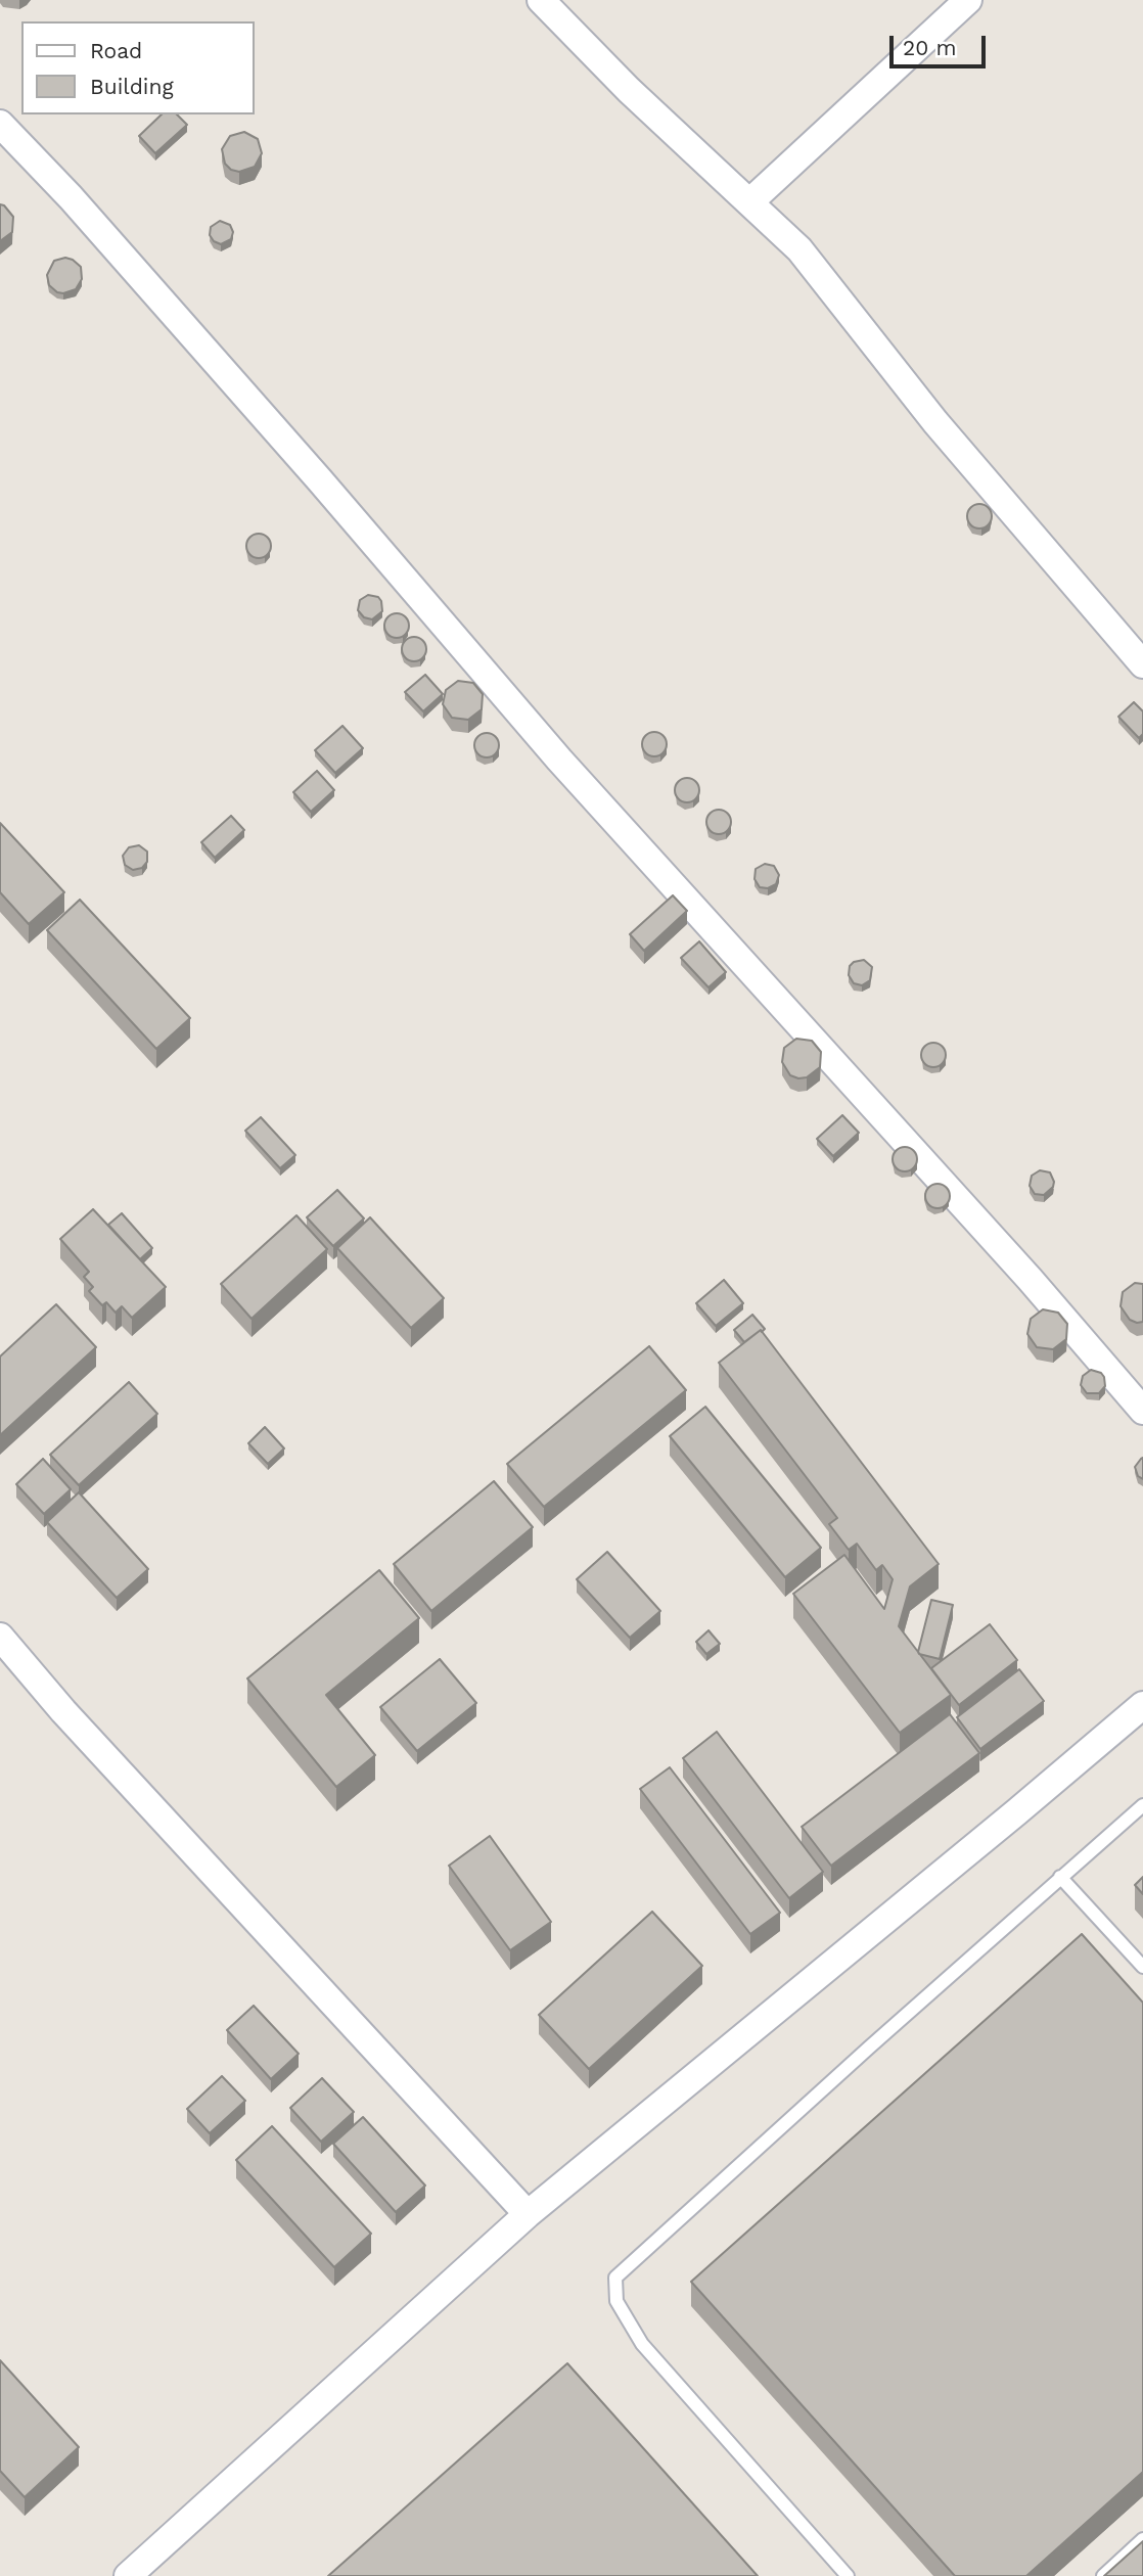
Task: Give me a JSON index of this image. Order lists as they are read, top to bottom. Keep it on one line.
{"legend":["Road","Building"],"scale_bar":"20 m"}
